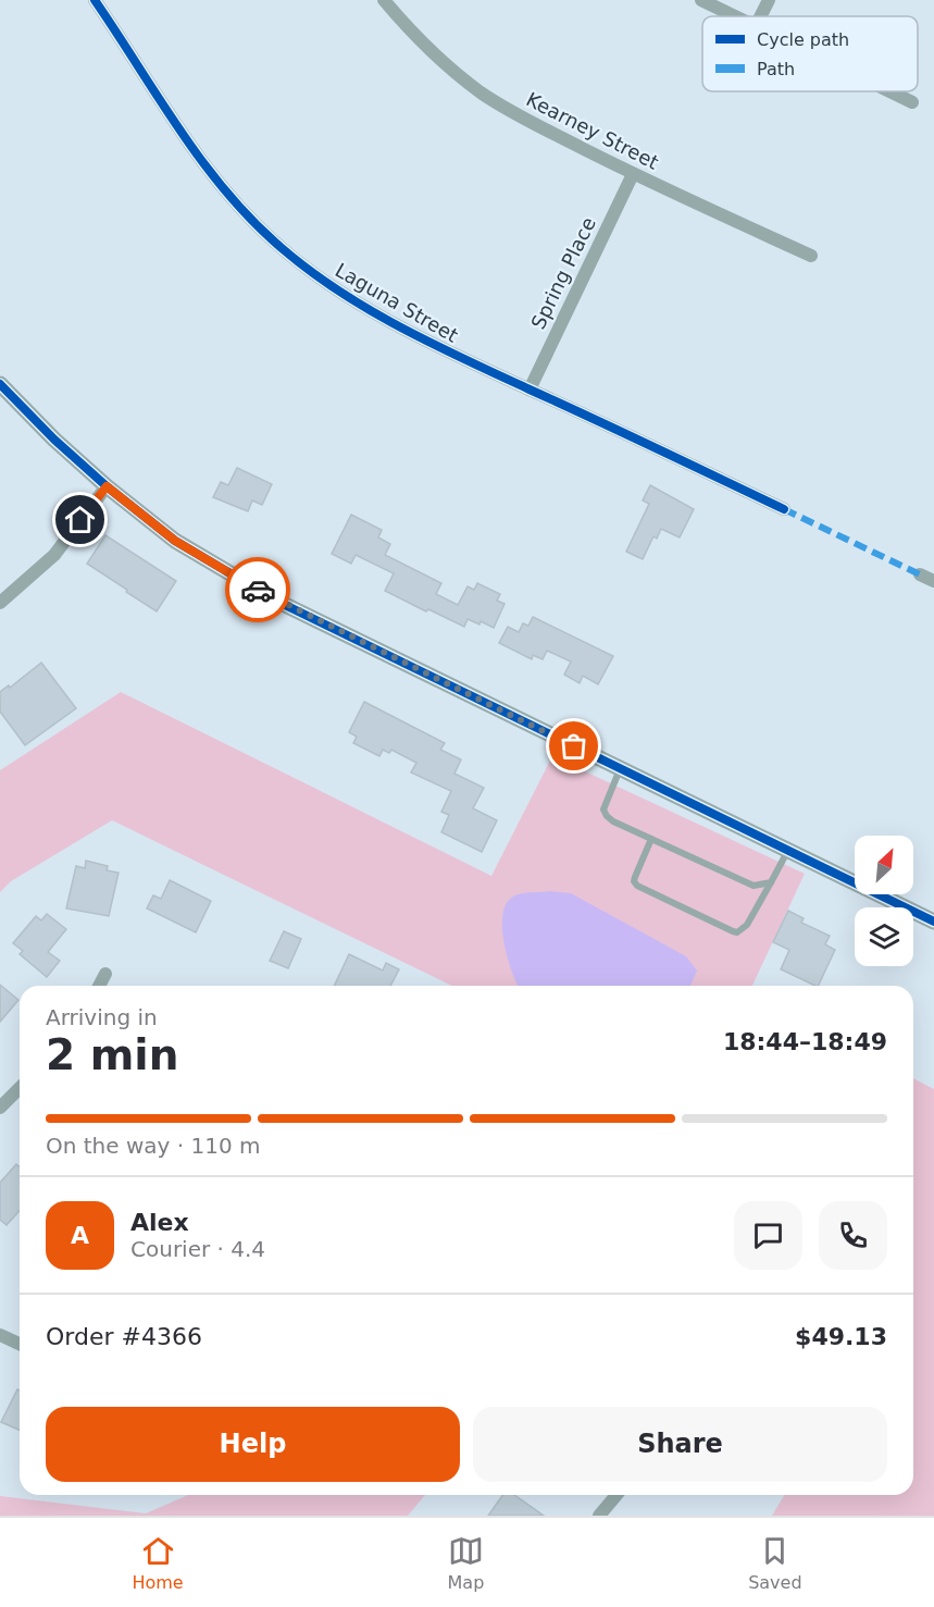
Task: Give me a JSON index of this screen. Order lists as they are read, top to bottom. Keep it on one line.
{"streets":{"street":["Kearney Street","Spring Place","Laguna Street"]},"crossings":[["Kearney Street","Spring Place"],["Spring Place","Laguna Street"]],"legend":["Cycle path","Path"],"north":"top right","page":{"heading":["2 min","Arriving in","18:44–18:49"],"panel":["Alex","Courier · 4.4","Order #4366","$49.13"],"bar":"On the way · 110 m","round":"A","buttons":["Help","Share"],"tabs":["Home","Map","Saved"]}}
